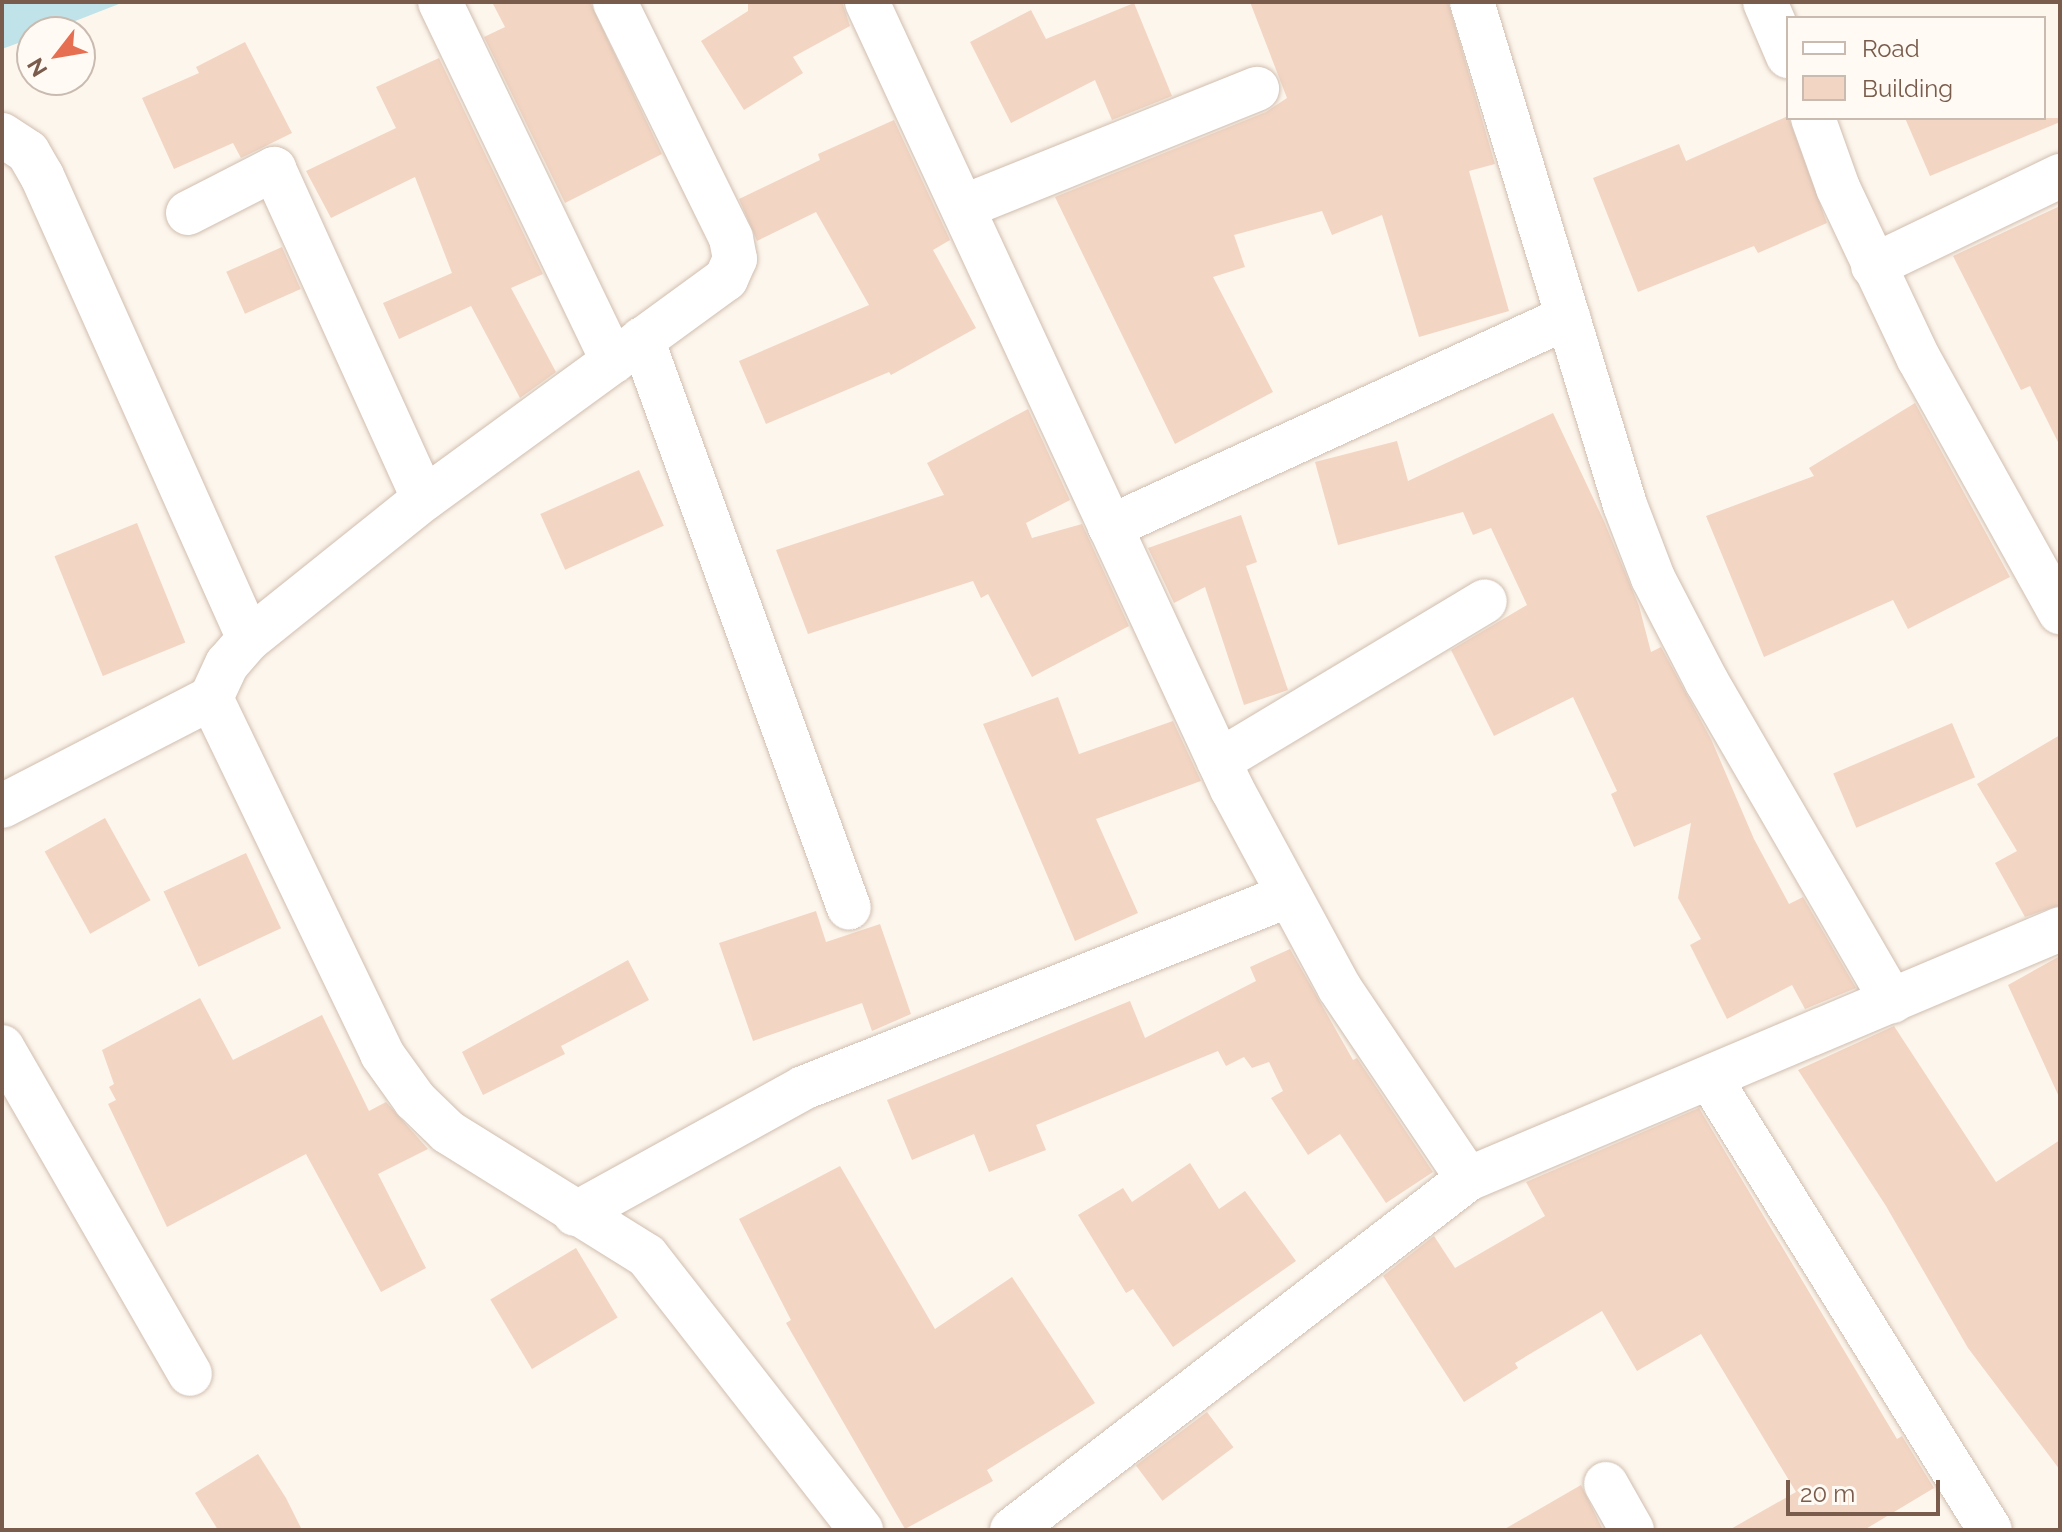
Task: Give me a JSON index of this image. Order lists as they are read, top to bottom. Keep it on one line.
{"legend":["Road","Building"],"scale_bar":"20 m","north":"bottom left"}
